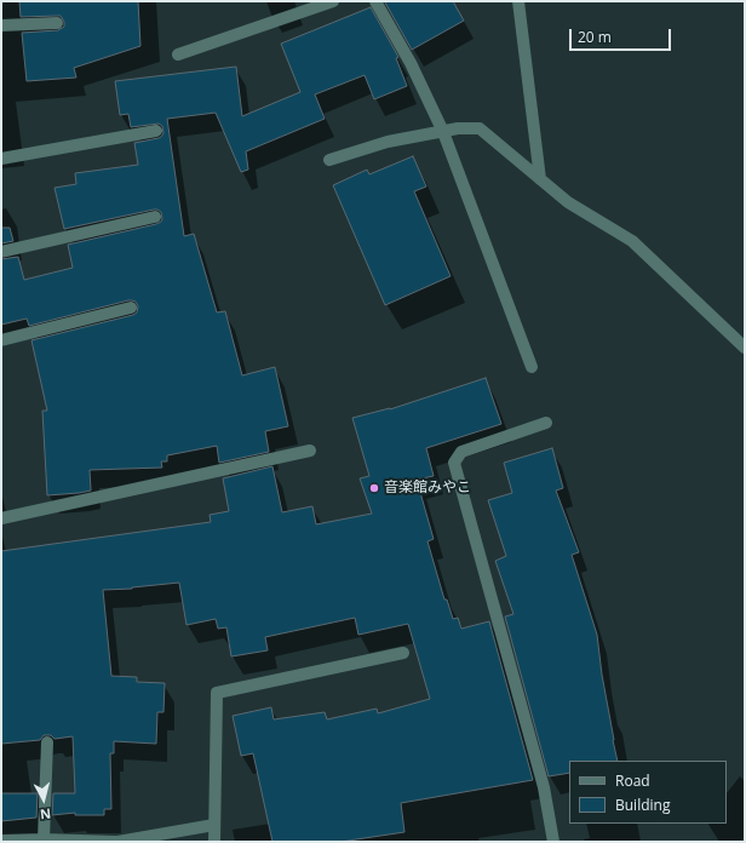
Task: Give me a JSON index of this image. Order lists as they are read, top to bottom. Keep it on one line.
{"places":["音楽館みやこ"],"legend":["Road","Building"],"scale_bar":"20 m","north":"bottom"}
